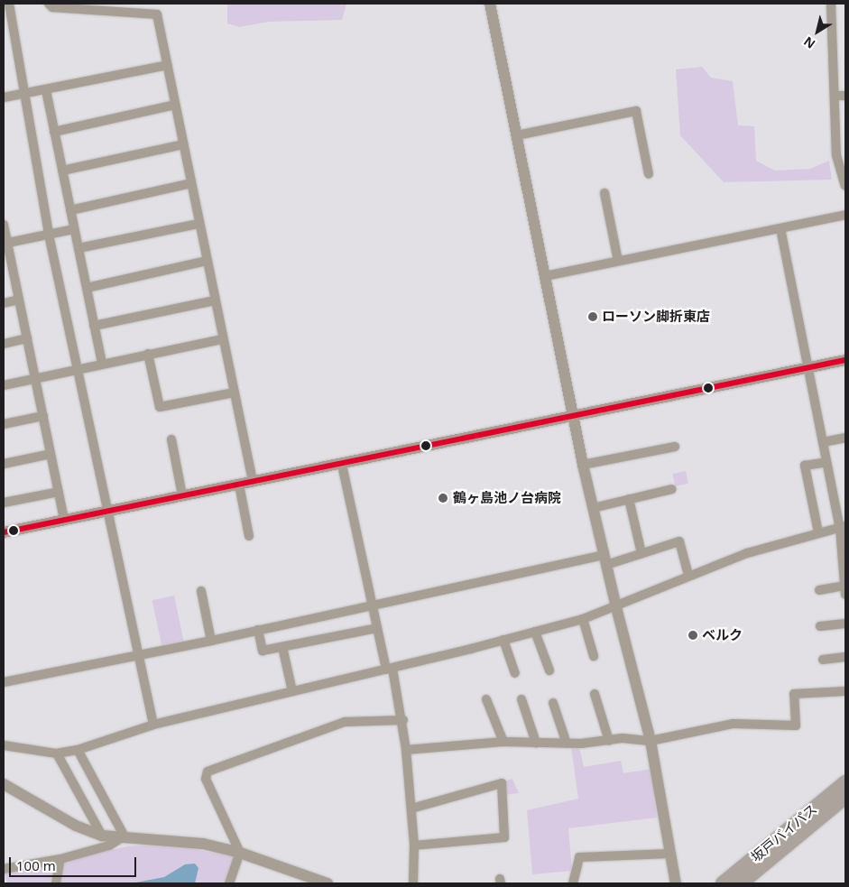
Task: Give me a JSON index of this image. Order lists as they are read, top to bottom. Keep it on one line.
{"streets":{"highway":["坂戸バイパス"]},"places":["ローソン脚折東店","鶴ヶ島池ノ台病院","ベルク"],"scale_bar":"100 m","north":"bottom left"}
